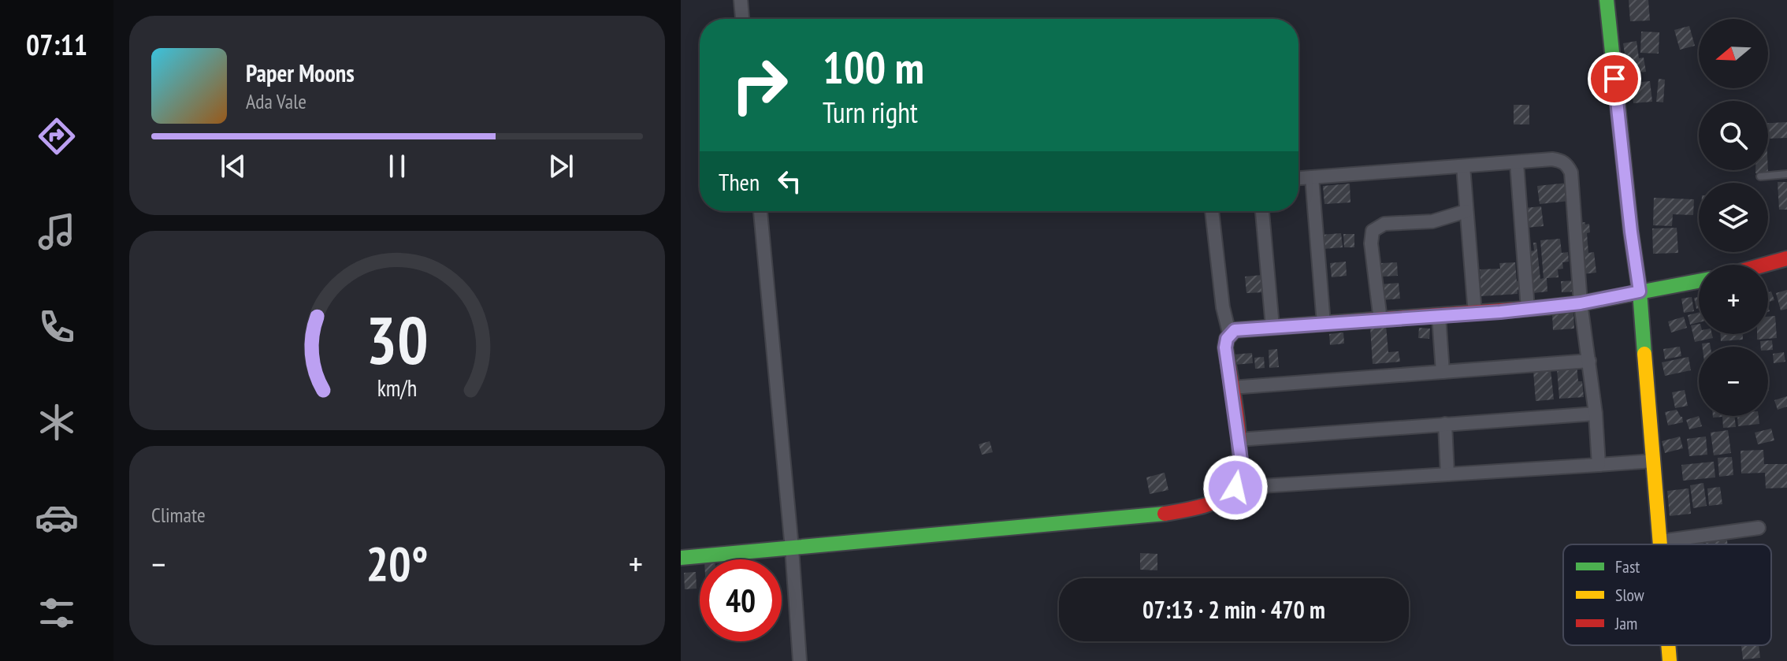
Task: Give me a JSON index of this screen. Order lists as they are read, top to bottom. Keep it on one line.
{"legend":["Fast","Slow","Jam"],"north":"left","page":{"tabs":"07:11","map_buttons":["+","−"],"turn":["100 m","Turn right"],"song":["Paper Moons","Ada Vale"],"then":"Then","tile":"Climate","heat":["−","20°","+"],"limit":"40","trip":"07:13 · 2 min · 470 m","gauge":["30","km/h"]}}
